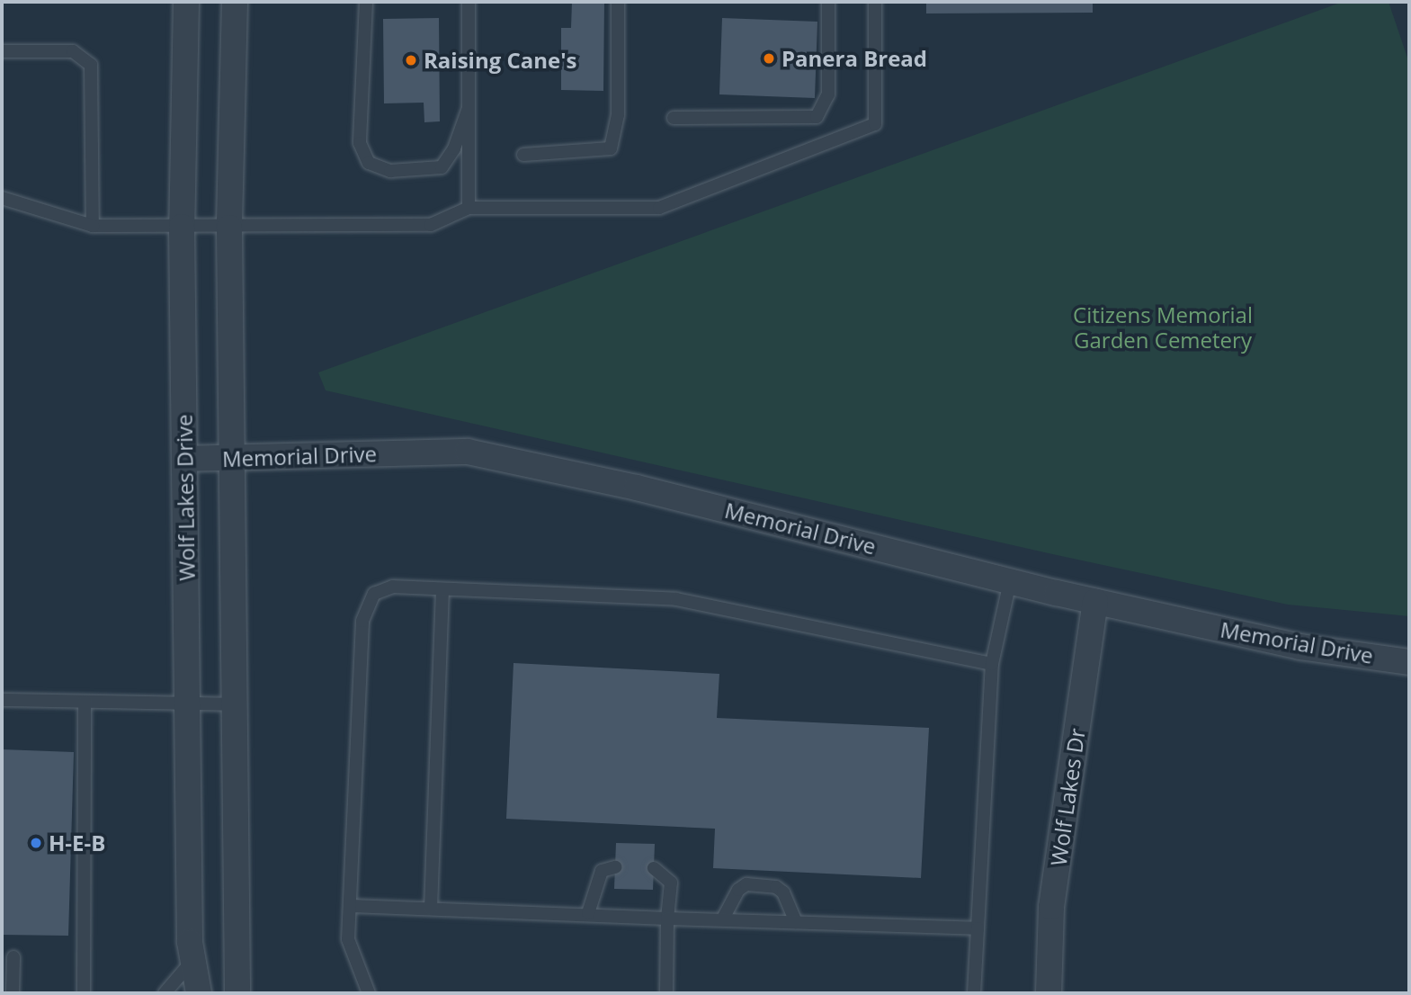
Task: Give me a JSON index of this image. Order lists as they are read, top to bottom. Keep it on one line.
{"streets":{"street":["Memorial Drive","Wolf Lakes Drive","Wolf Lakes Dr"]},"crossings":[["Memorial Drive","Wolf Lakes Drive"],["Memorial Drive","Wolf Lakes Dr"]],"parks":["Citizens Memorial Garden Cemetery"],"places":["Panera Bread","Raising Cane's","H-E-B"]}
